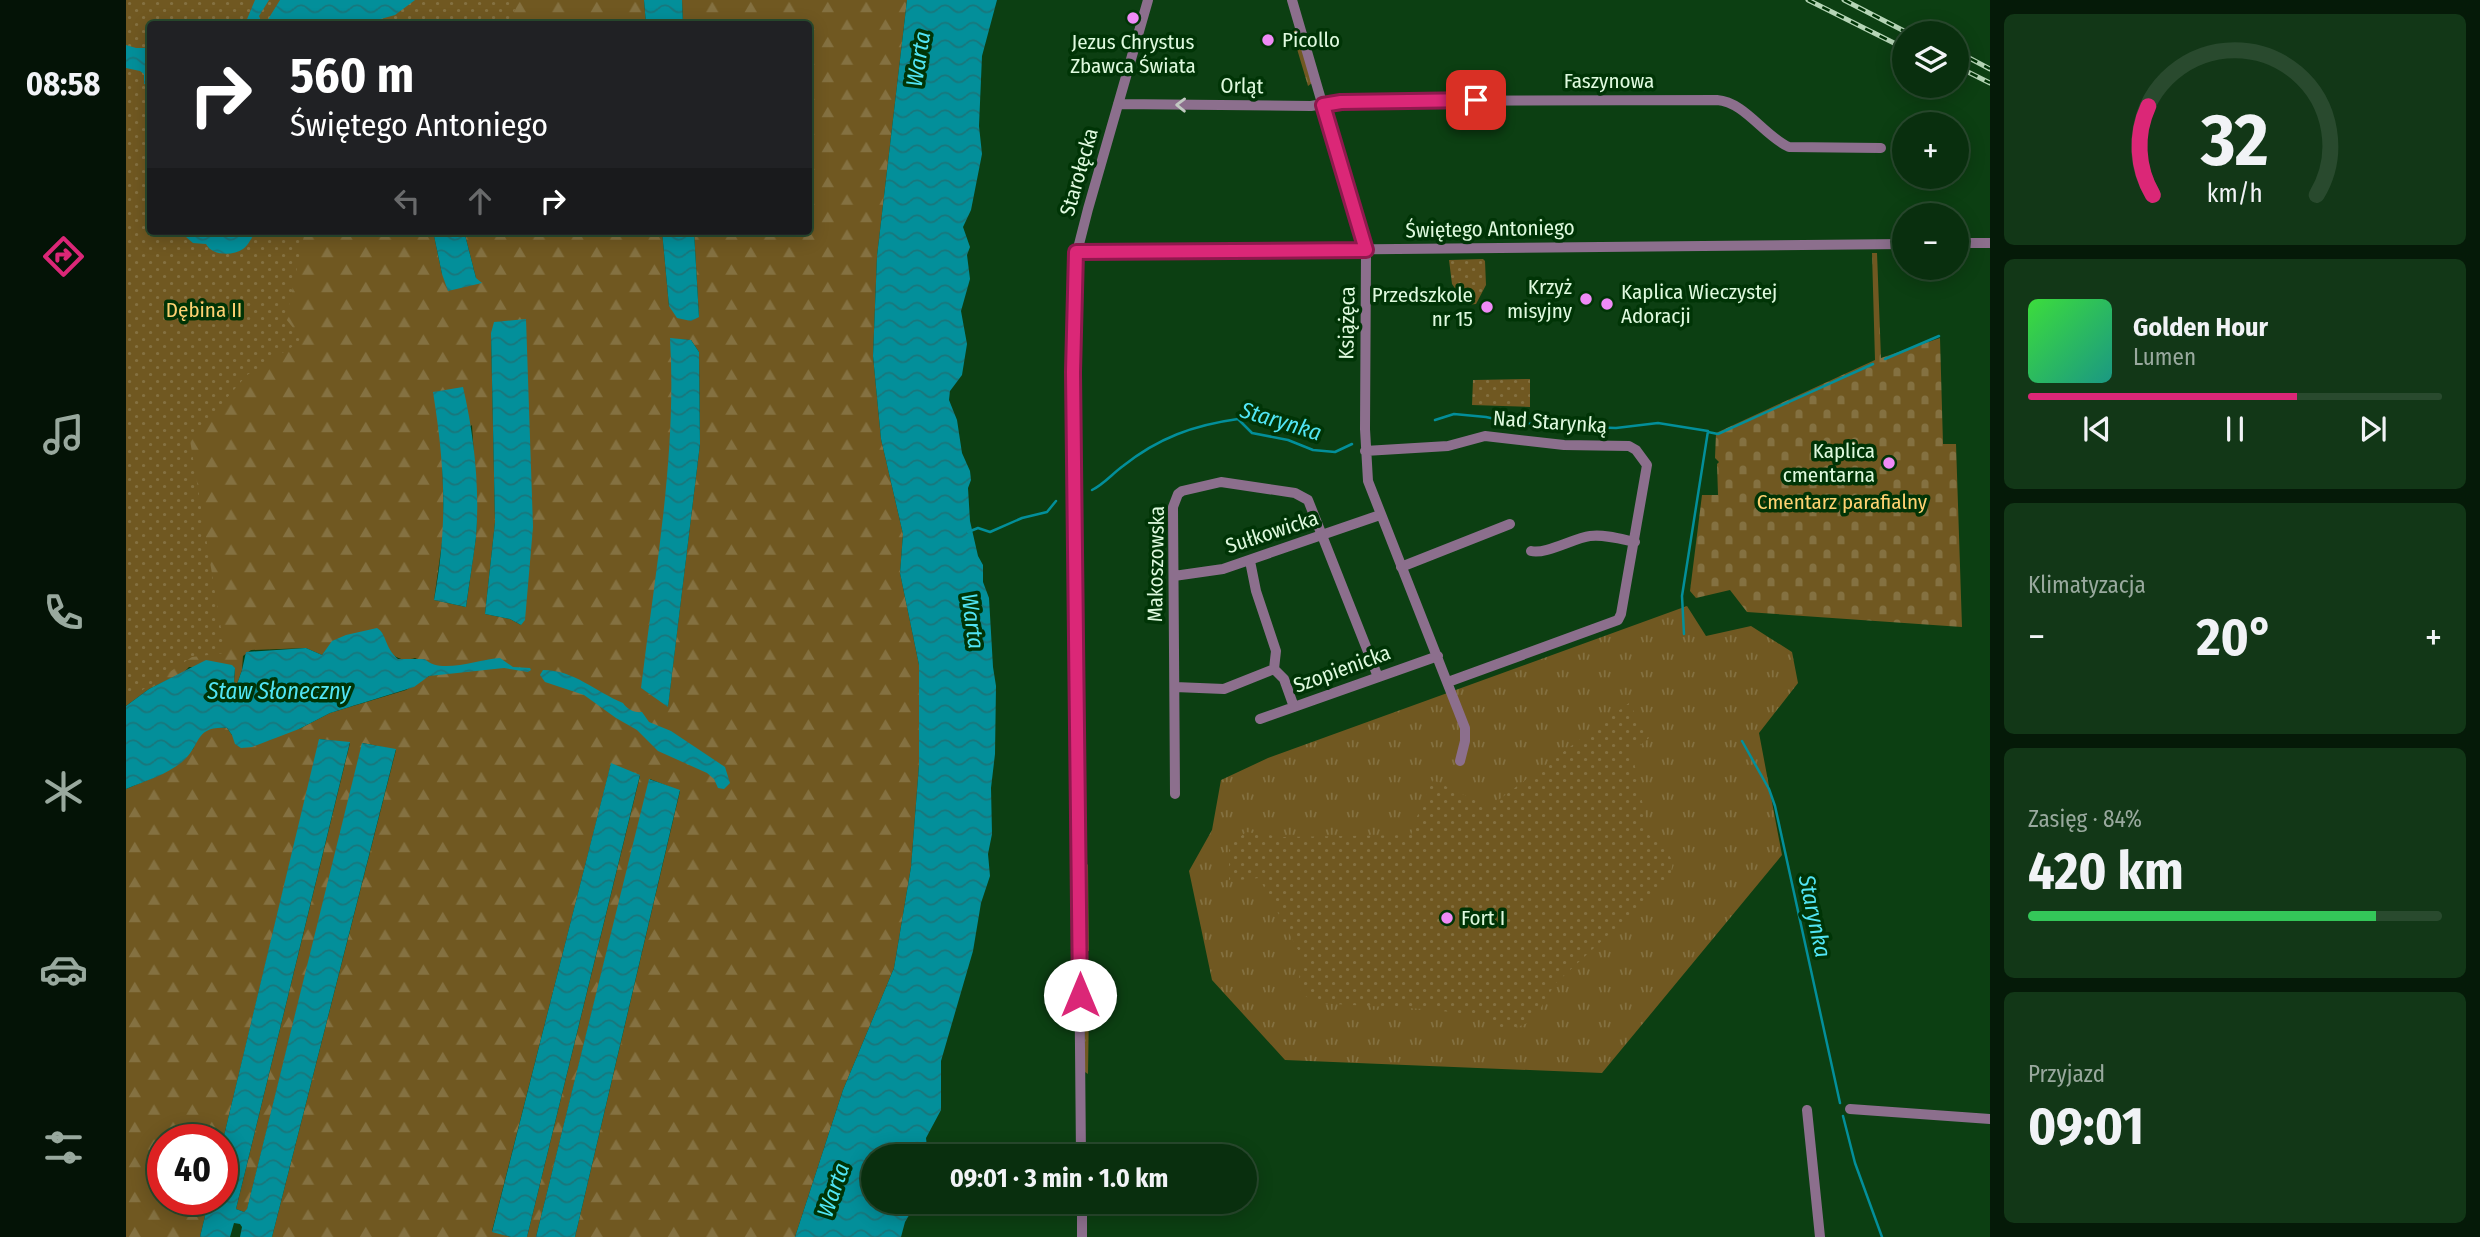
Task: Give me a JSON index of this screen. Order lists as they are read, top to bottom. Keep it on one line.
{"streets":{"street":["Faszynowa","Orląt","Starołęcka","Świętego Antoniego","Książęca","Nad Starynką","Sułkowicka","Makoszowska","Szopienicka"]},"crossings":[["Faszynowa","Orląt"],["Faszynowa","Książęca"],["Orląt","Starołęcka"],["Orląt","Książęca"],["Starołęcka","Świętego Antoniego"],["Świętego Antoniego","Książęca"],["Książęca","Nad Starynką"],["Książęca","Sułkowicka"],["Książęca","Szopienicka"],["Sułkowicka","Makoszowska"],["Makoszowska","Szopienicka"]],"one_way":["Orląt"],"water":["Warta","Starynka","Staw Słoneczny"],"parks":["Dębina II","Cmentarz parafialny"],"places":["Jezus Chrystus Zbawca Świata","Picollo","Krzyż misyjny","Kaplica Wieczystej Adoracji","Przedszkole nr 15","Kaplica cmentarna","Fort I"],"page":{"tabs":"08:58","map_buttons":["+","−"],"turn":["560 m","Świętego Antoniego"],"song":["Golden Hour","Lumen"],"tile":["Klimatyzacja",["Zasięg · 84%","420 km"],["Przyjazd","09:01"]],"heat":["−","20°","+"],"limit":"40","trip":"09:01 · 3 min · 1.0 km","gauge":["32","km/h"]}}
